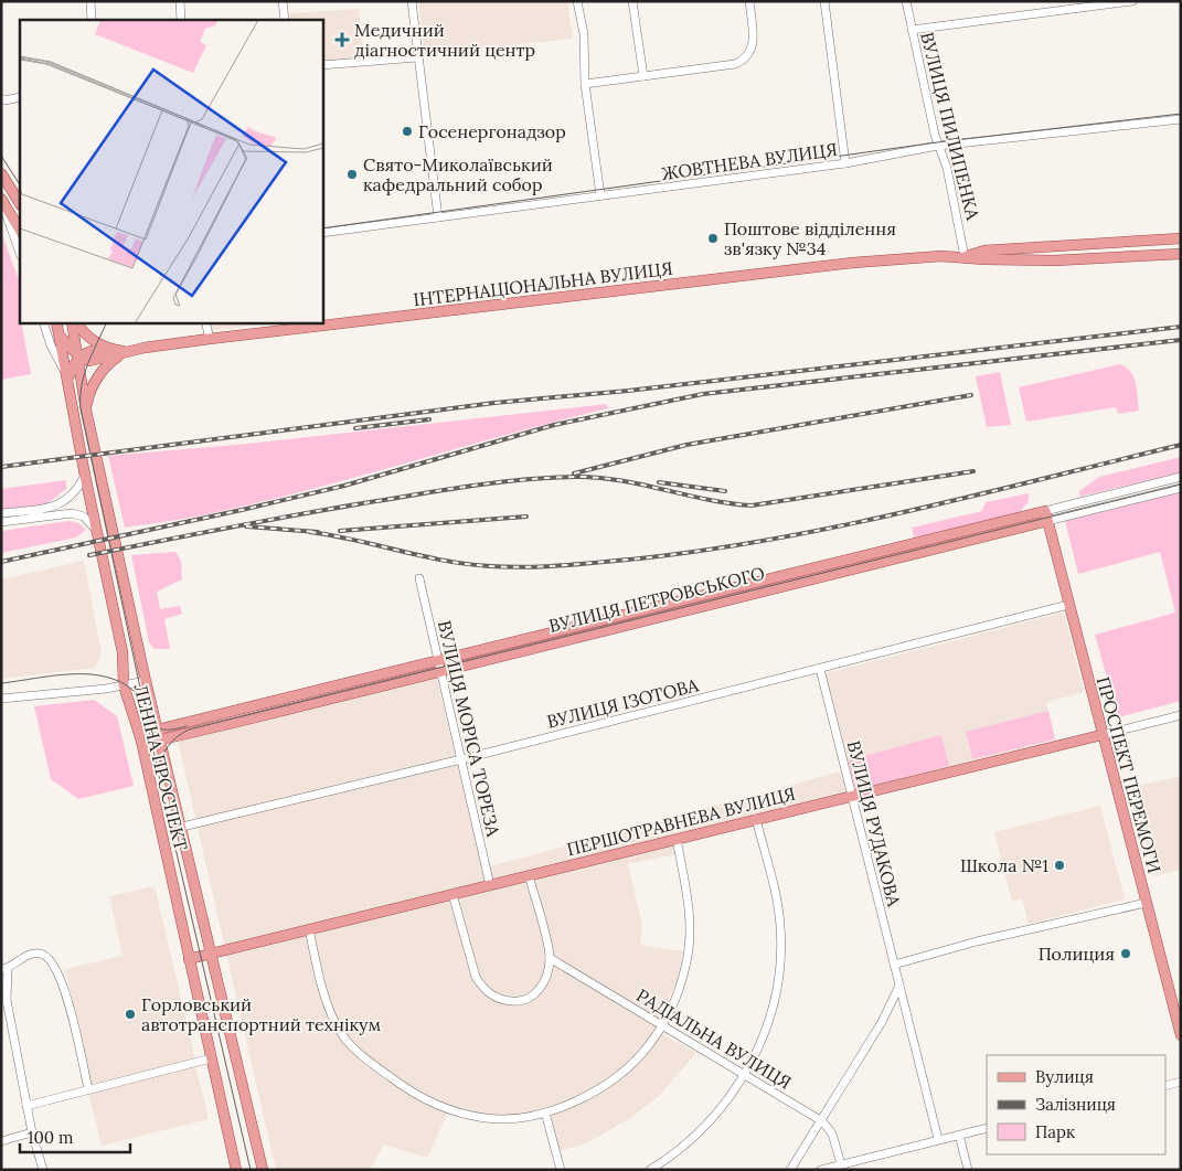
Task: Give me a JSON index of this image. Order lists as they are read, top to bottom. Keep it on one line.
{"streets":{"main road":["ІНТЕРНАЦІОНАЛЬНА ВУЛИЦЯ","ВУЛИЦЯ ПЕТРОВСЬКОГО","ЛЕНІНА ПРОСПЕКТ","ПРОСПЕКТ ПЕРЕМОГИ","ПЕРШОТРАВНЕВА ВУЛИЦЯ"],"street":["ВУЛИЦЯ ПИЛИПЕНКА","ЖОВТНЕВА ВУЛИЦЯ","ВУЛИЦЯ ІЗОТОВА","ВУЛИЦЯ МОРІСА ТОРЕЗА","ВУЛИЦЯ РУДАКОВА","РАДІАЛЬНА ВУЛИЦЯ"]},"crossings":[["ВУЛИЦЯ ПИЛИПЕНКА","ЖОВТНЕВА ВУЛИЦЯ"],["ВУЛИЦЯ ПИЛИПЕНКА","ІНТЕРНАЦІОНАЛЬНА ВУЛИЦЯ"],["ІНТЕРНАЦІОНАЛЬНА ВУЛИЦЯ","ЛЕНІНА ПРОСПЕКТ"],["ВУЛИЦЯ ПЕТРОВСЬКОГО","ВУЛИЦЯ МОРІСА ТОРЕЗА"],["ВУЛИЦЯ ПЕТРОВСЬКОГО","ЛЕНІНА ПРОСПЕКТ"],["ВУЛИЦЯ ПЕТРОВСЬКОГО","ПРОСПЕКТ ПЕРЕМОГИ"],["ВУЛИЦЯ ІЗОТОВА","ВУЛИЦЯ МОРІСА ТОРЕЗА"],["ВУЛИЦЯ ІЗОТОВА","ЛЕНІНА ПРОСПЕКТ"],["ВУЛИЦЯ ІЗОТОВА","ПРОСПЕКТ ПЕРЕМОГИ"],["ВУЛИЦЯ ІЗОТОВА","ВУЛИЦЯ РУДАКОВА"],["ВУЛИЦЯ МОРІСА ТОРЕЗА","ПЕРШОТРАВНЕВА ВУЛИЦЯ"],["ЛЕНІНА ПРОСПЕКТ","ПЕРШОТРАВНЕВА ВУЛИЦЯ"],["ПРОСПЕКТ ПЕРЕМОГИ","ПЕРШОТРАВНЕВА ВУЛИЦЯ"],["ПЕРШОТРАВНЕВА ВУЛИЦЯ","ВУЛИЦЯ РУДАКОВА"]],"places":{"health":["Медичний діагностичний центр"],"other":["Госенергонадзор","Свято-Миколаївський кафедральний собор","Поштове відділення зв'язку №34","Школа №1","Полиция","Горловський автотранспортний технікум"]},"legend":["Вулиця","Залізниця","Парк"],"scale_bar":"100 m"}
